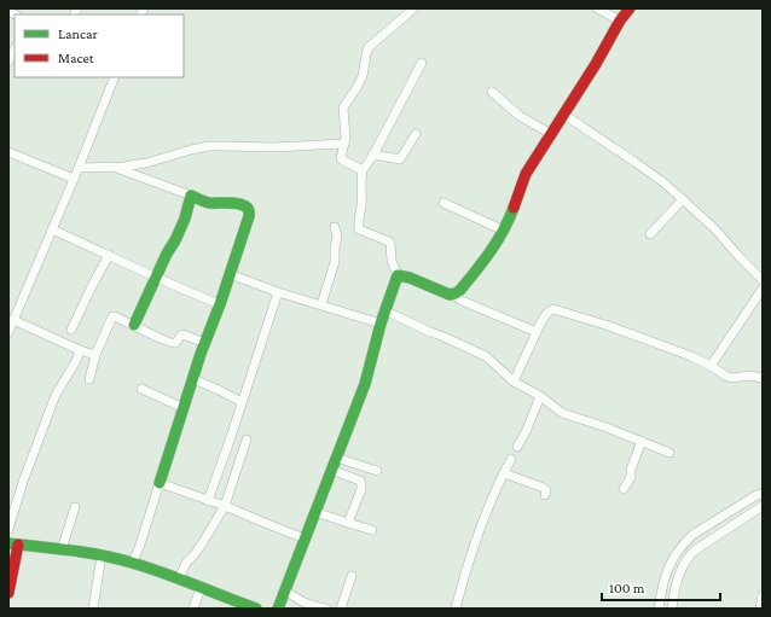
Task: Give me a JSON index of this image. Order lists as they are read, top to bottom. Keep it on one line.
{"legend":["Lancar","Macet"],"scale_bar":"100 m"}
